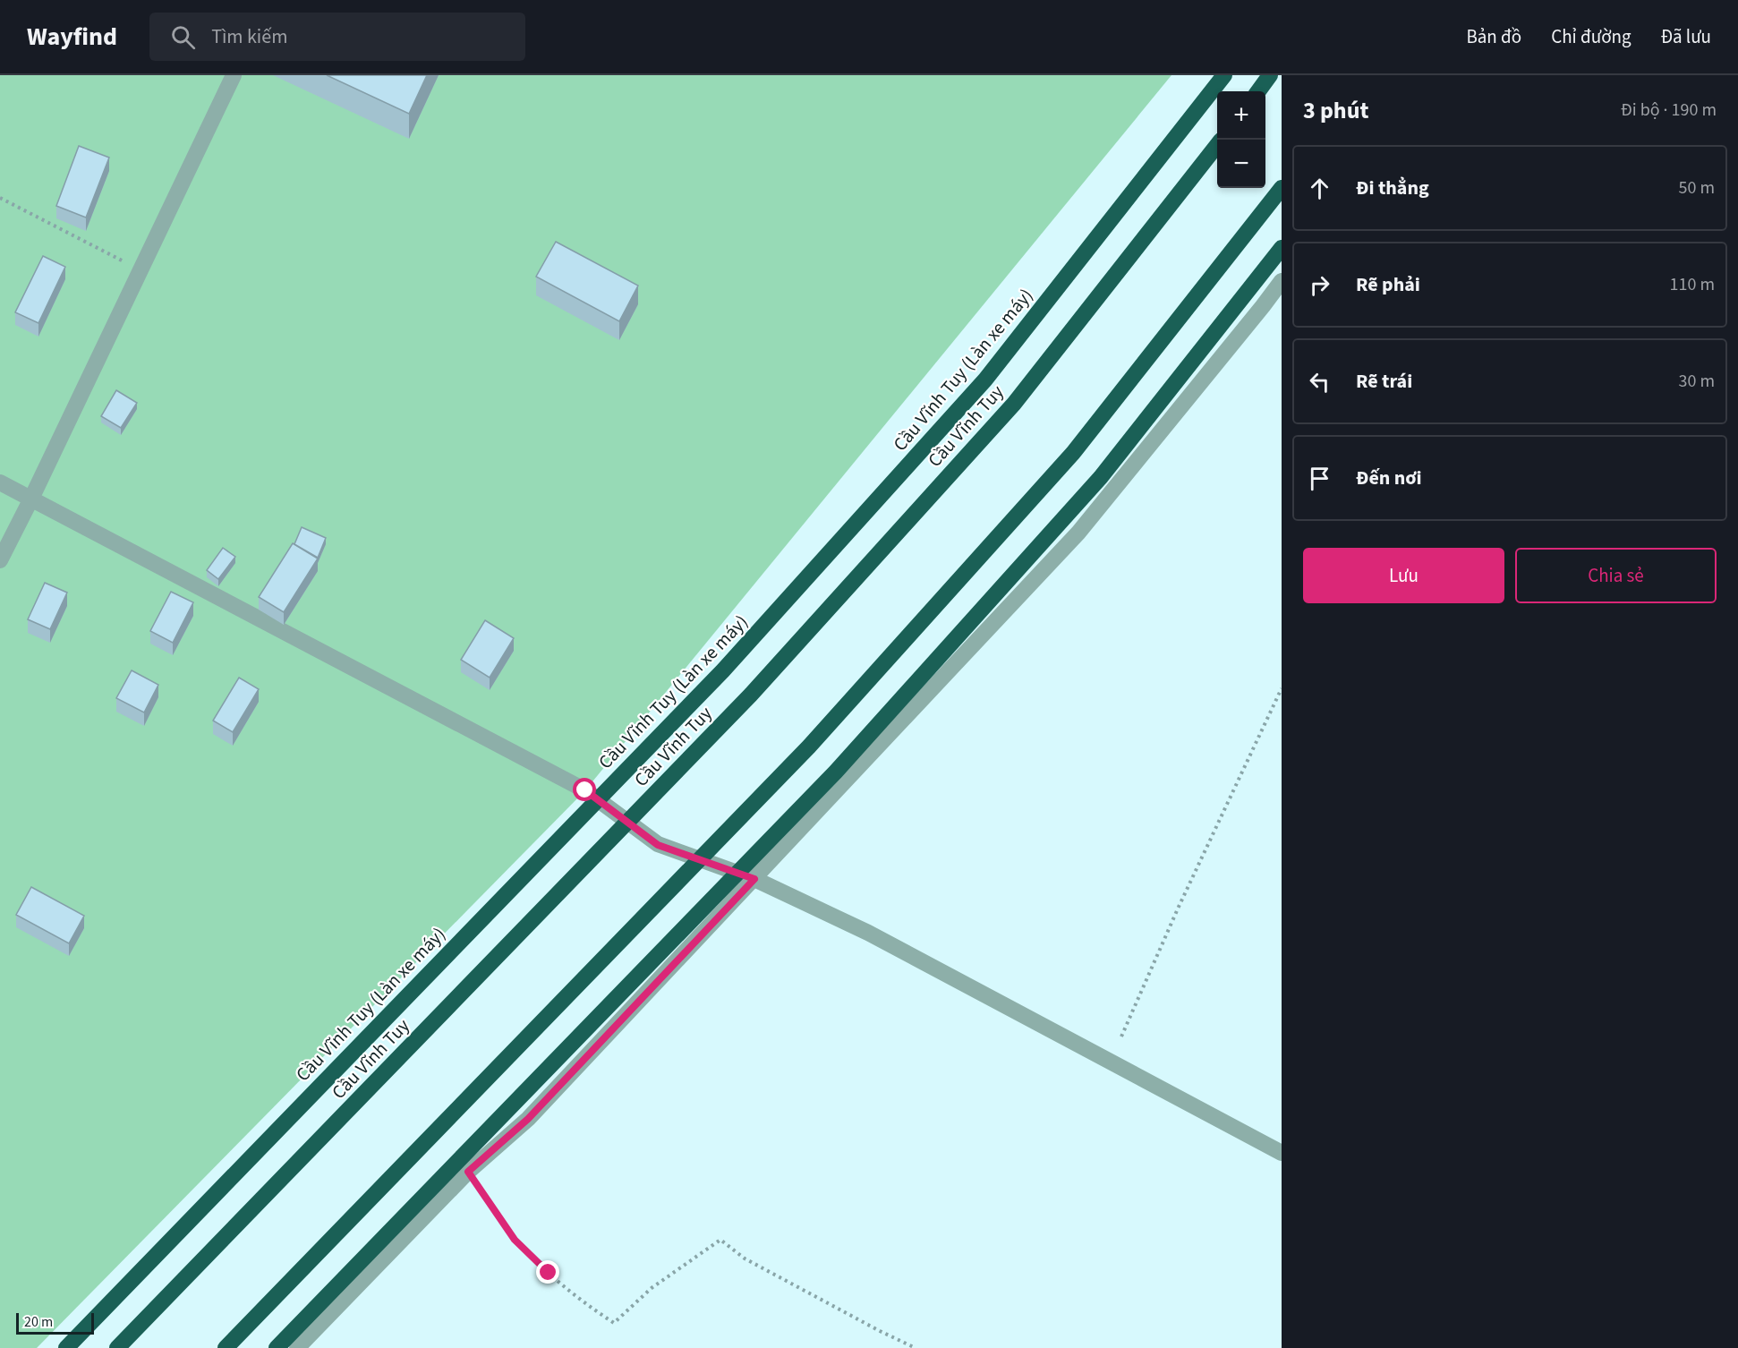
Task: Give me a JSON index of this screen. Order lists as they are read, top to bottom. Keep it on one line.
{"streets":{"highway":["Cầu Vĩnh Tuy (Làn xe máy)","Cầu Vĩnh Tuy"]},"scale_bar":"20 m","page":{"header":"Wayfind","search":"Tìm kiếm","nav":["Bản đồ","Chỉ đường","Đã lưu"],"heading":["3 phút","Đi bộ · 190 m"],"map_buttons":["+","−"],"list":[["Đi thẳng","50 m"],["Rẽ phải","110 m"],["Rẽ trái","30 m"],"Đến nơi"],"buttons":["Lưu","Chia sẻ"],"scale":"20 m"}}
